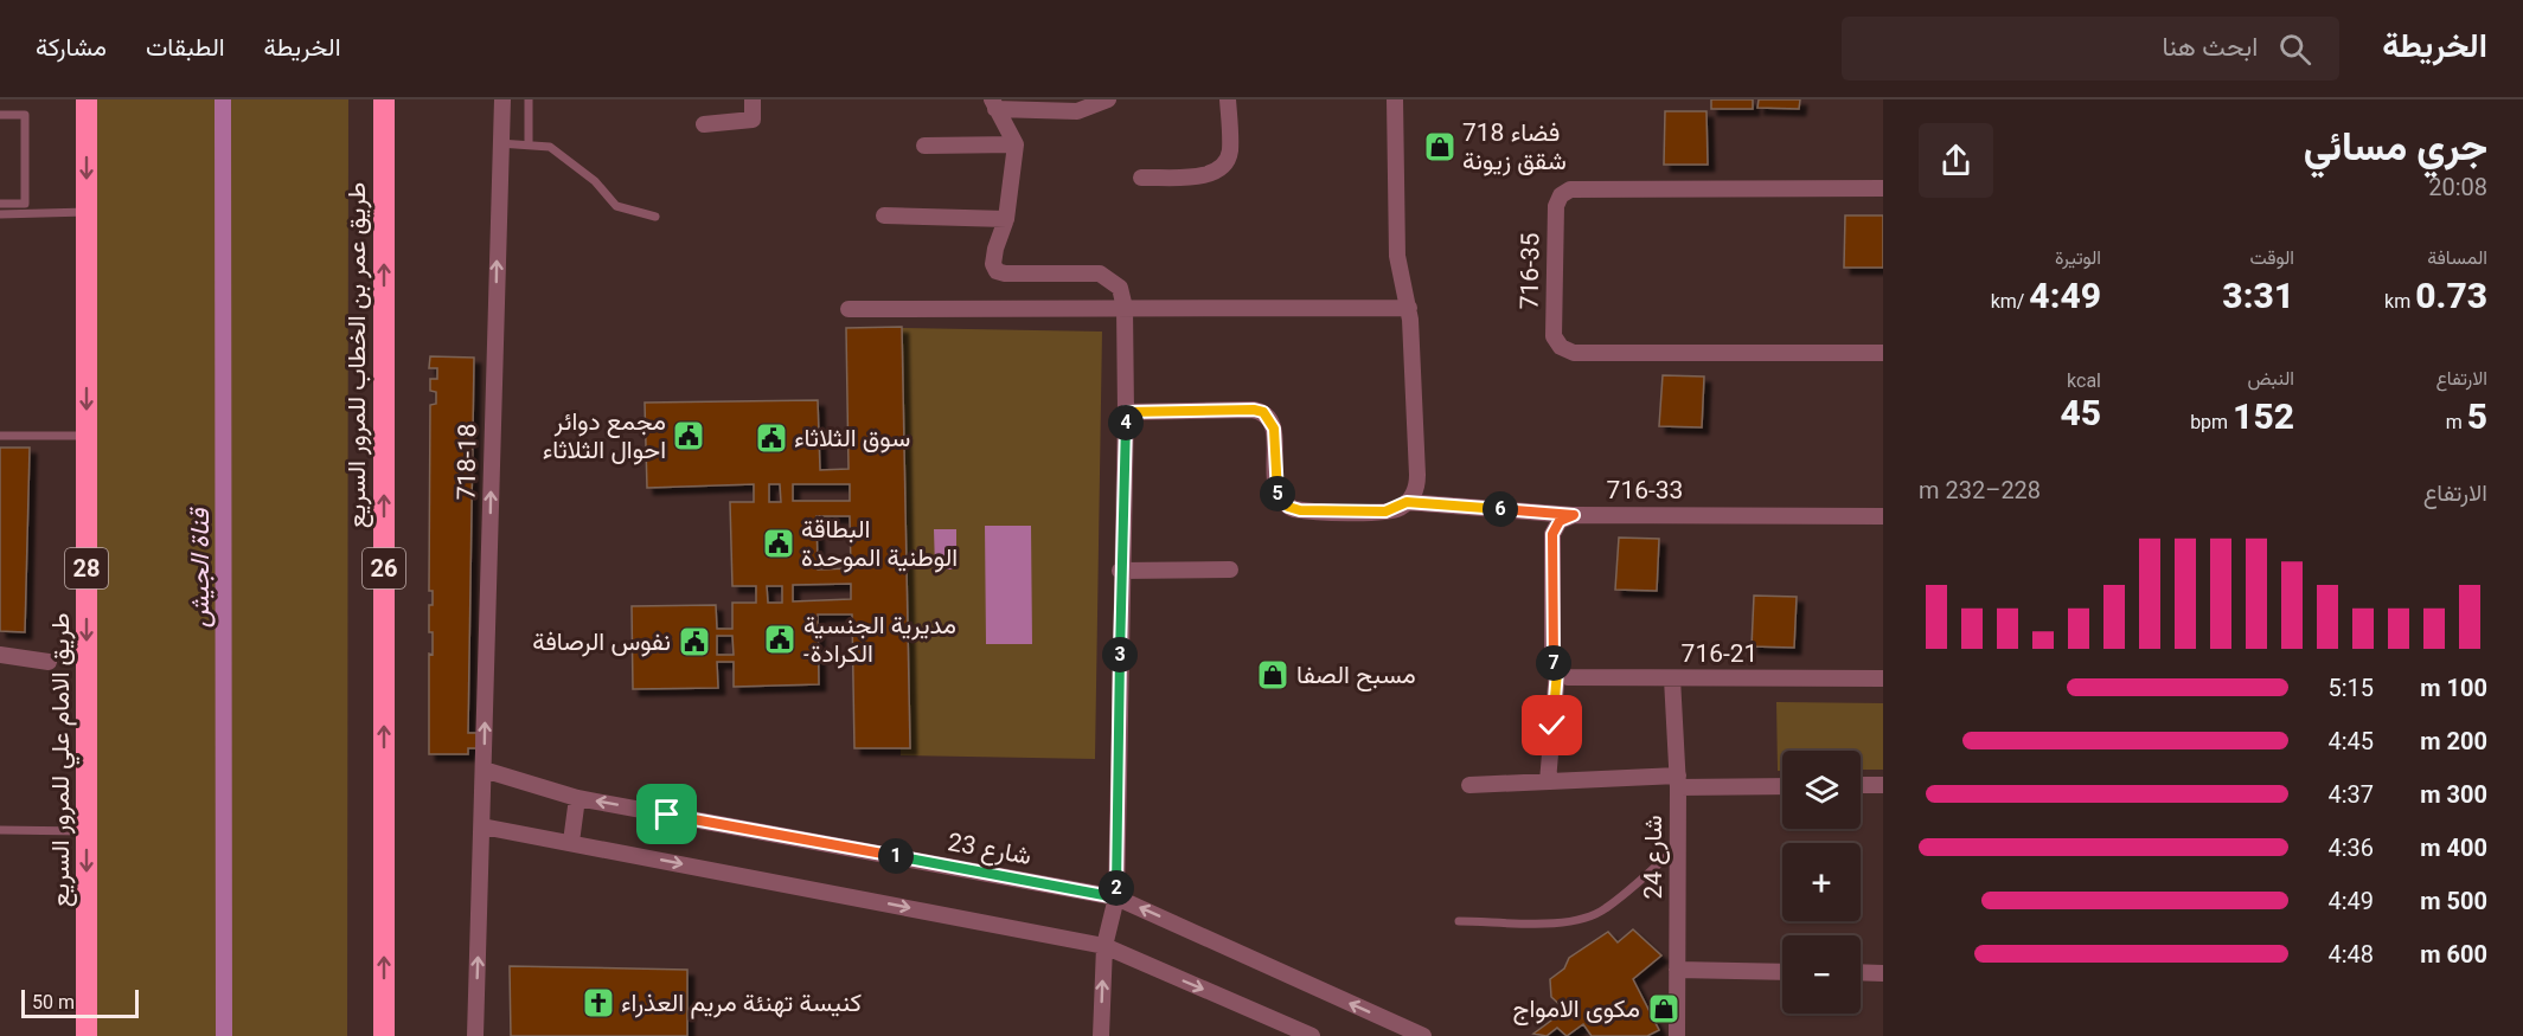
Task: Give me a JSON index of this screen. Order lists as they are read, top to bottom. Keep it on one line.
{"streets":{"highway":["طريق عمر بن الخطاب للمرور السريع","28","26","طريق الامام علي للمرور السريع"],"street":["716-35","718-18","716-33","716-21","شارع 23","شارع 24"]},"crossings":[["718-18","شارع 23"],["716-33","716-21"],["716-21","شارع 24"]],"one_way":["طريق عمر بن الخطاب للمرور السريع","718-18","طريق الامام علي للمرور السريع"],"water":["قناة الجيش"],"places":{"shop":["فضاء 718 شقق زيونة","مسبح الصفا","مكوى الامواج"],"public building":["مجمع دوائر احوال الثلاثاء","سوق الثلاثاء","البطاقة الوطنية الموحدة","مديرية الجنسية -الكرادة","نفوس الرصافة"],"church":["كنيسة تهنئة مريم العذراء"]},"scale_bar":"50 m","page":{"header":"الخريطة","search":"ابحث هنا","nav":["الخريطة","الطبقات","مشاركة"],"heading":["جري مسائي","20:08"],"stats":[["المسافة","0.73 km"],["الوقت","3:31"],["الوتيرة","4:49 /km"],["الارتفاع","5 m"],["النبض","152 bpm"],["kcal","45"]],"pins":["4","5","6","3","7","1","2"],"chart":["الارتفاع","228–232 m"],"list":[{"name":"100 m","note":"5:15"},{"name":"200 m","note":"4:45"},{"name":"300 m","note":"4:37"},{"name":"400 m","note":"4:36"},{"name":"500 m","note":"4:49"},{"name":"600 m","note":"4:48"}],"map_buttons":["+","−"],"scale":"50 m"}}
